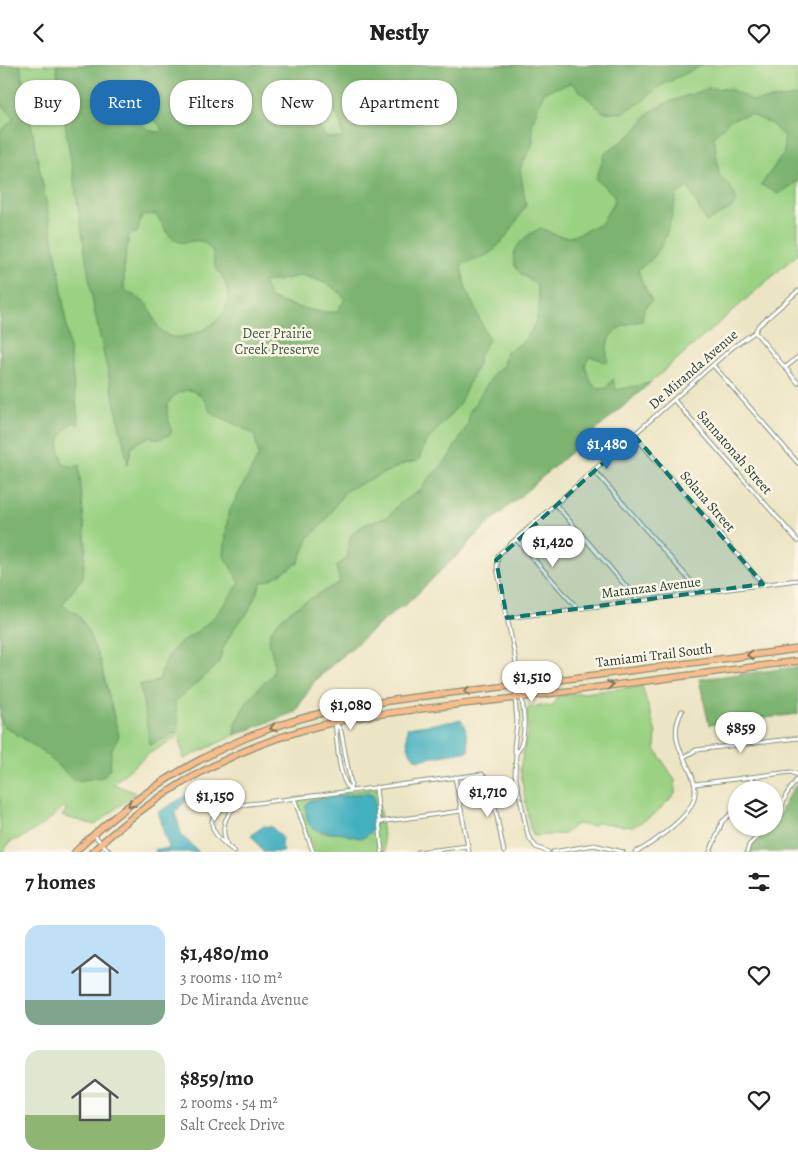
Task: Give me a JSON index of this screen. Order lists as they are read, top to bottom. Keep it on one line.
{"streets":{"main road":["Tamiami Trail South"],"street":["De Miranda Avenue","Sannatonah Street","Solana Street","Matanzas Avenue"]},"crossings":[["De Miranda Avenue","Sannatonah Street"],["De Miranda Avenue","Solana Street"],["De Miranda Avenue","Matanzas Avenue"],["De Miranda Avenue","Tamiami Trail South"],["Solana Street","Matanzas Avenue"]],"parks":["Deer Prairie Creek Preserve"],"page":{"header":"Nestly","chip":["Buy","Rent","Filters","New","Apartment"],"price":["$1,480","$1,420","$1,510","$1,080","$859","$1,710","$1,150"],"heading":"7 homes","list":[{"name":"$1,480/mo","note":"3 rooms · 110 m² · De Miranda Avenue"},{"name":"$859/mo","note":"2 rooms · 54 m² · Salt Creek Drive"}]}}
